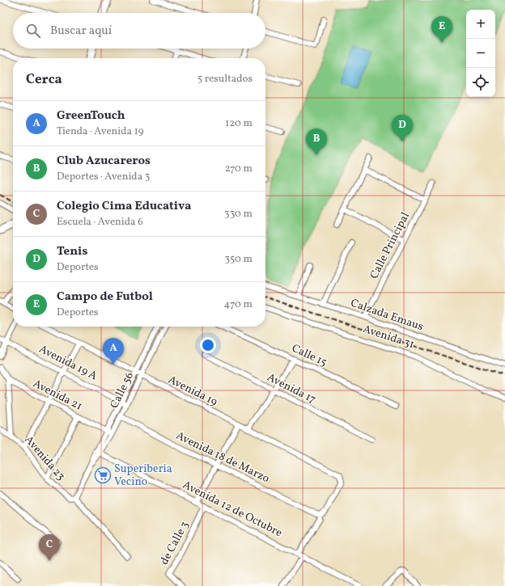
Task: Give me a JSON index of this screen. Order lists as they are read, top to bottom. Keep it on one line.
{"streets":{"street":["Calle Principal","Calzada Emaus","Avenida 31","Calle 15","Avenida 19 A","Avenida 17","Calle 56","Avenida 19","Avenida 21","Avenida 18 de Marzo","Avenida 23","Avenida 12 de Octubre","de Calle 3"]},"crossings":[["Calle Principal","Calzada Emaus"],["Avenida 19 A","Calle 56"],["Calle 56","Avenida 19"],["Calle 56","Avenida 21"],["Calle 56","Avenida 18 de Marzo"],["Calle 56","Avenida 23"],["Calle 56","Avenida 12 de Octubre"],["Avenida 19","Avenida 18 de Marzo"],["Avenida 12 de Octubre","de Calle 3"]],"places":{"supermarket":["Superiberia Vecino"]},"page":{"map_buttons":["+","−"],"search":"Buscar aquí","pins":["E","D","B","A","C"],"heading":["Cerca","5 resultados"],"list":[{"mark":"A","name":"GreenTouch","note":"Tienda · Avenida 19","value":"120 m"},{"mark":"B","name":"Club Azucareros","note":"Deportes · Avenida 3","value":"270 m"},{"mark":"C","name":"Colegio Cima Educativa","note":"Escuela · Avenida 6","value":"330 m"},{"mark":"D","name":"Tenis","note":"Deportes","value":"350 m"},{"mark":"E","name":"Campo de Futbol","note":"Deportes","value":"470 m"}]}}
